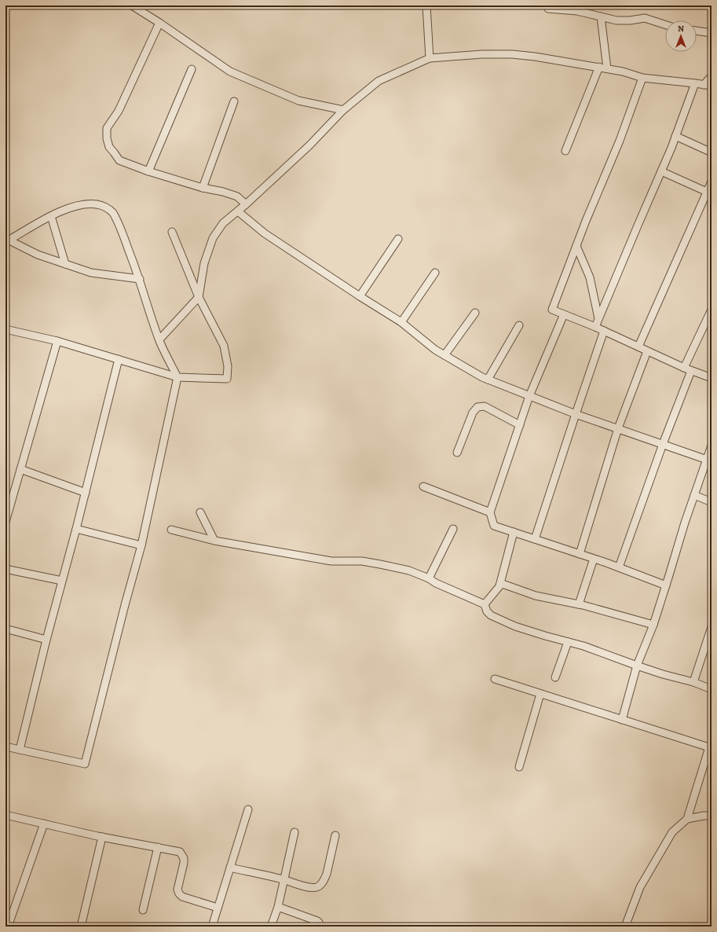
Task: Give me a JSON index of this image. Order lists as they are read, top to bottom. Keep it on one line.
{"north":"top"}
